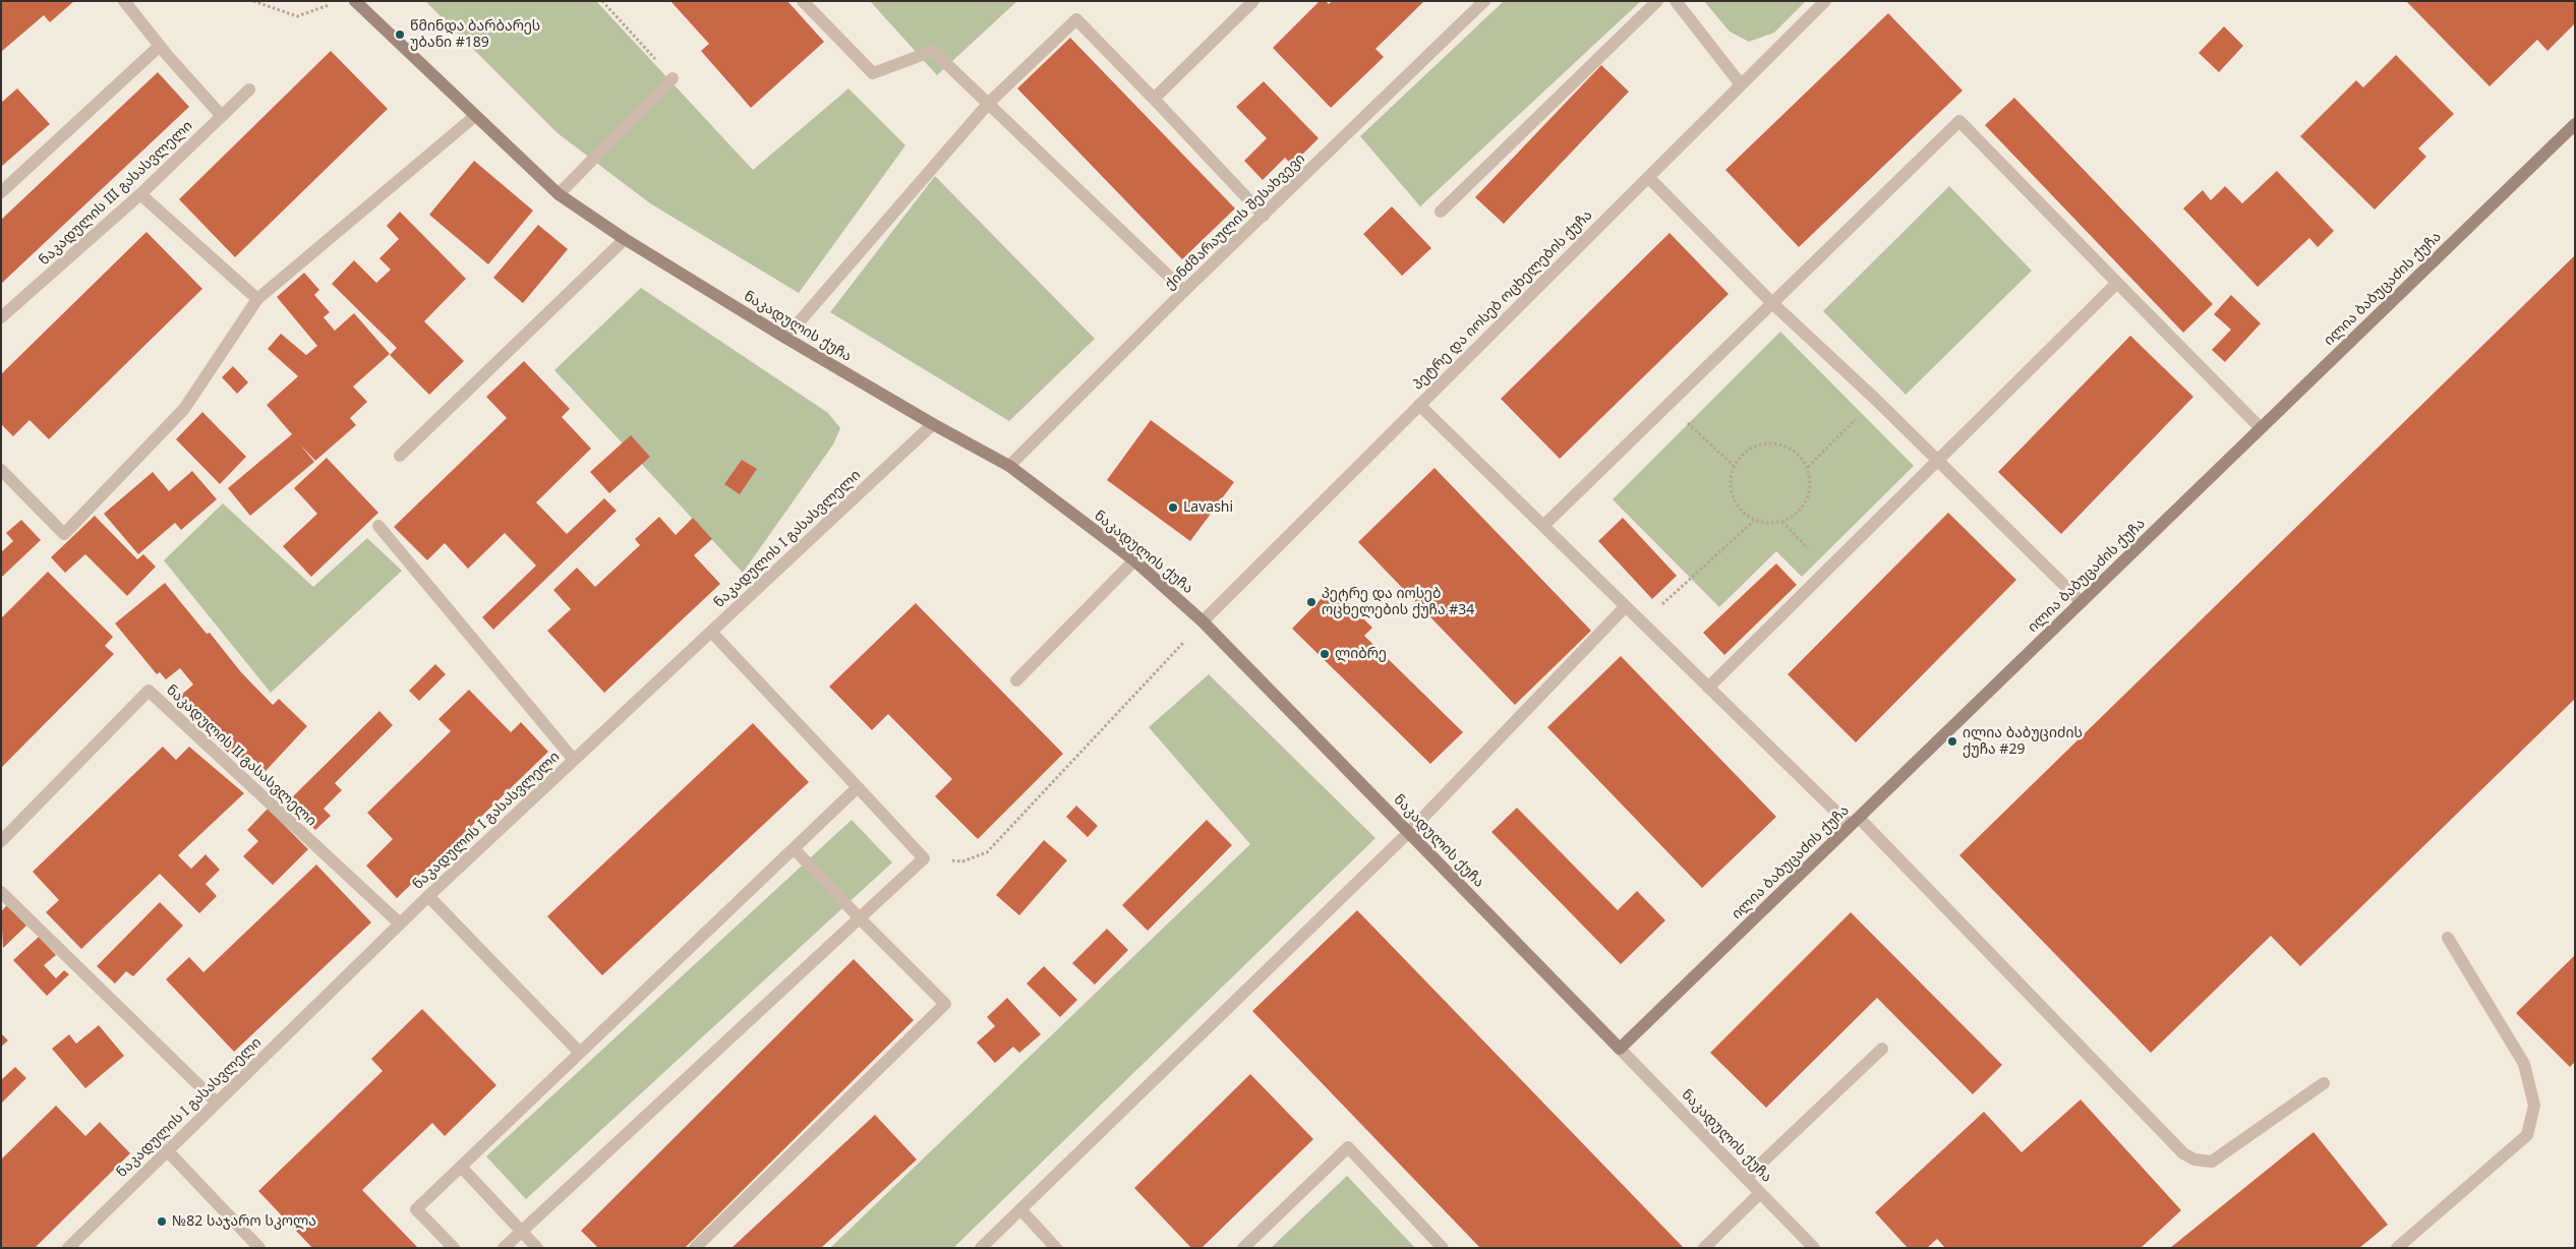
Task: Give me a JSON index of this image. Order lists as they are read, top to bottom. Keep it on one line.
{"streets":{"street":["ნაკადულის III გასასვლელი","ქინძმარაულის შესახვევი","ილია ბაბუცაძის ქუჩა","პეტრე და იოსებ ოცხელების ქუჩა","ნაკადულის ქუჩა","ნაკადულის I გასასვლელი","ნაკადულის II გასასვლელი"]},"crossings":[["ქინძმარაულის შესახვევი","ნაკადულის ქუჩა"],["ილია ბაბუცაძის ქუჩა","ნაკადულის ქუჩა"],["პეტრე და იოსებ ოცხელების ქუჩა","ნაკადულის ქუჩა"],["ნაკადულის ქუჩა","ნაკადულის I გასასვლელი"],["ნაკადულის I გასასვლელი","ნაკადულის II გასასვლელი"]],"places":["წმინდა ბარბარეს უბანი #189","Lavashi","პეტრე და იოსებ ოცხელების ქუჩა #34","ლიბრე","ილია ბაბუციძის ქუჩა #29","№82 საჯარო სკოლა"]}
